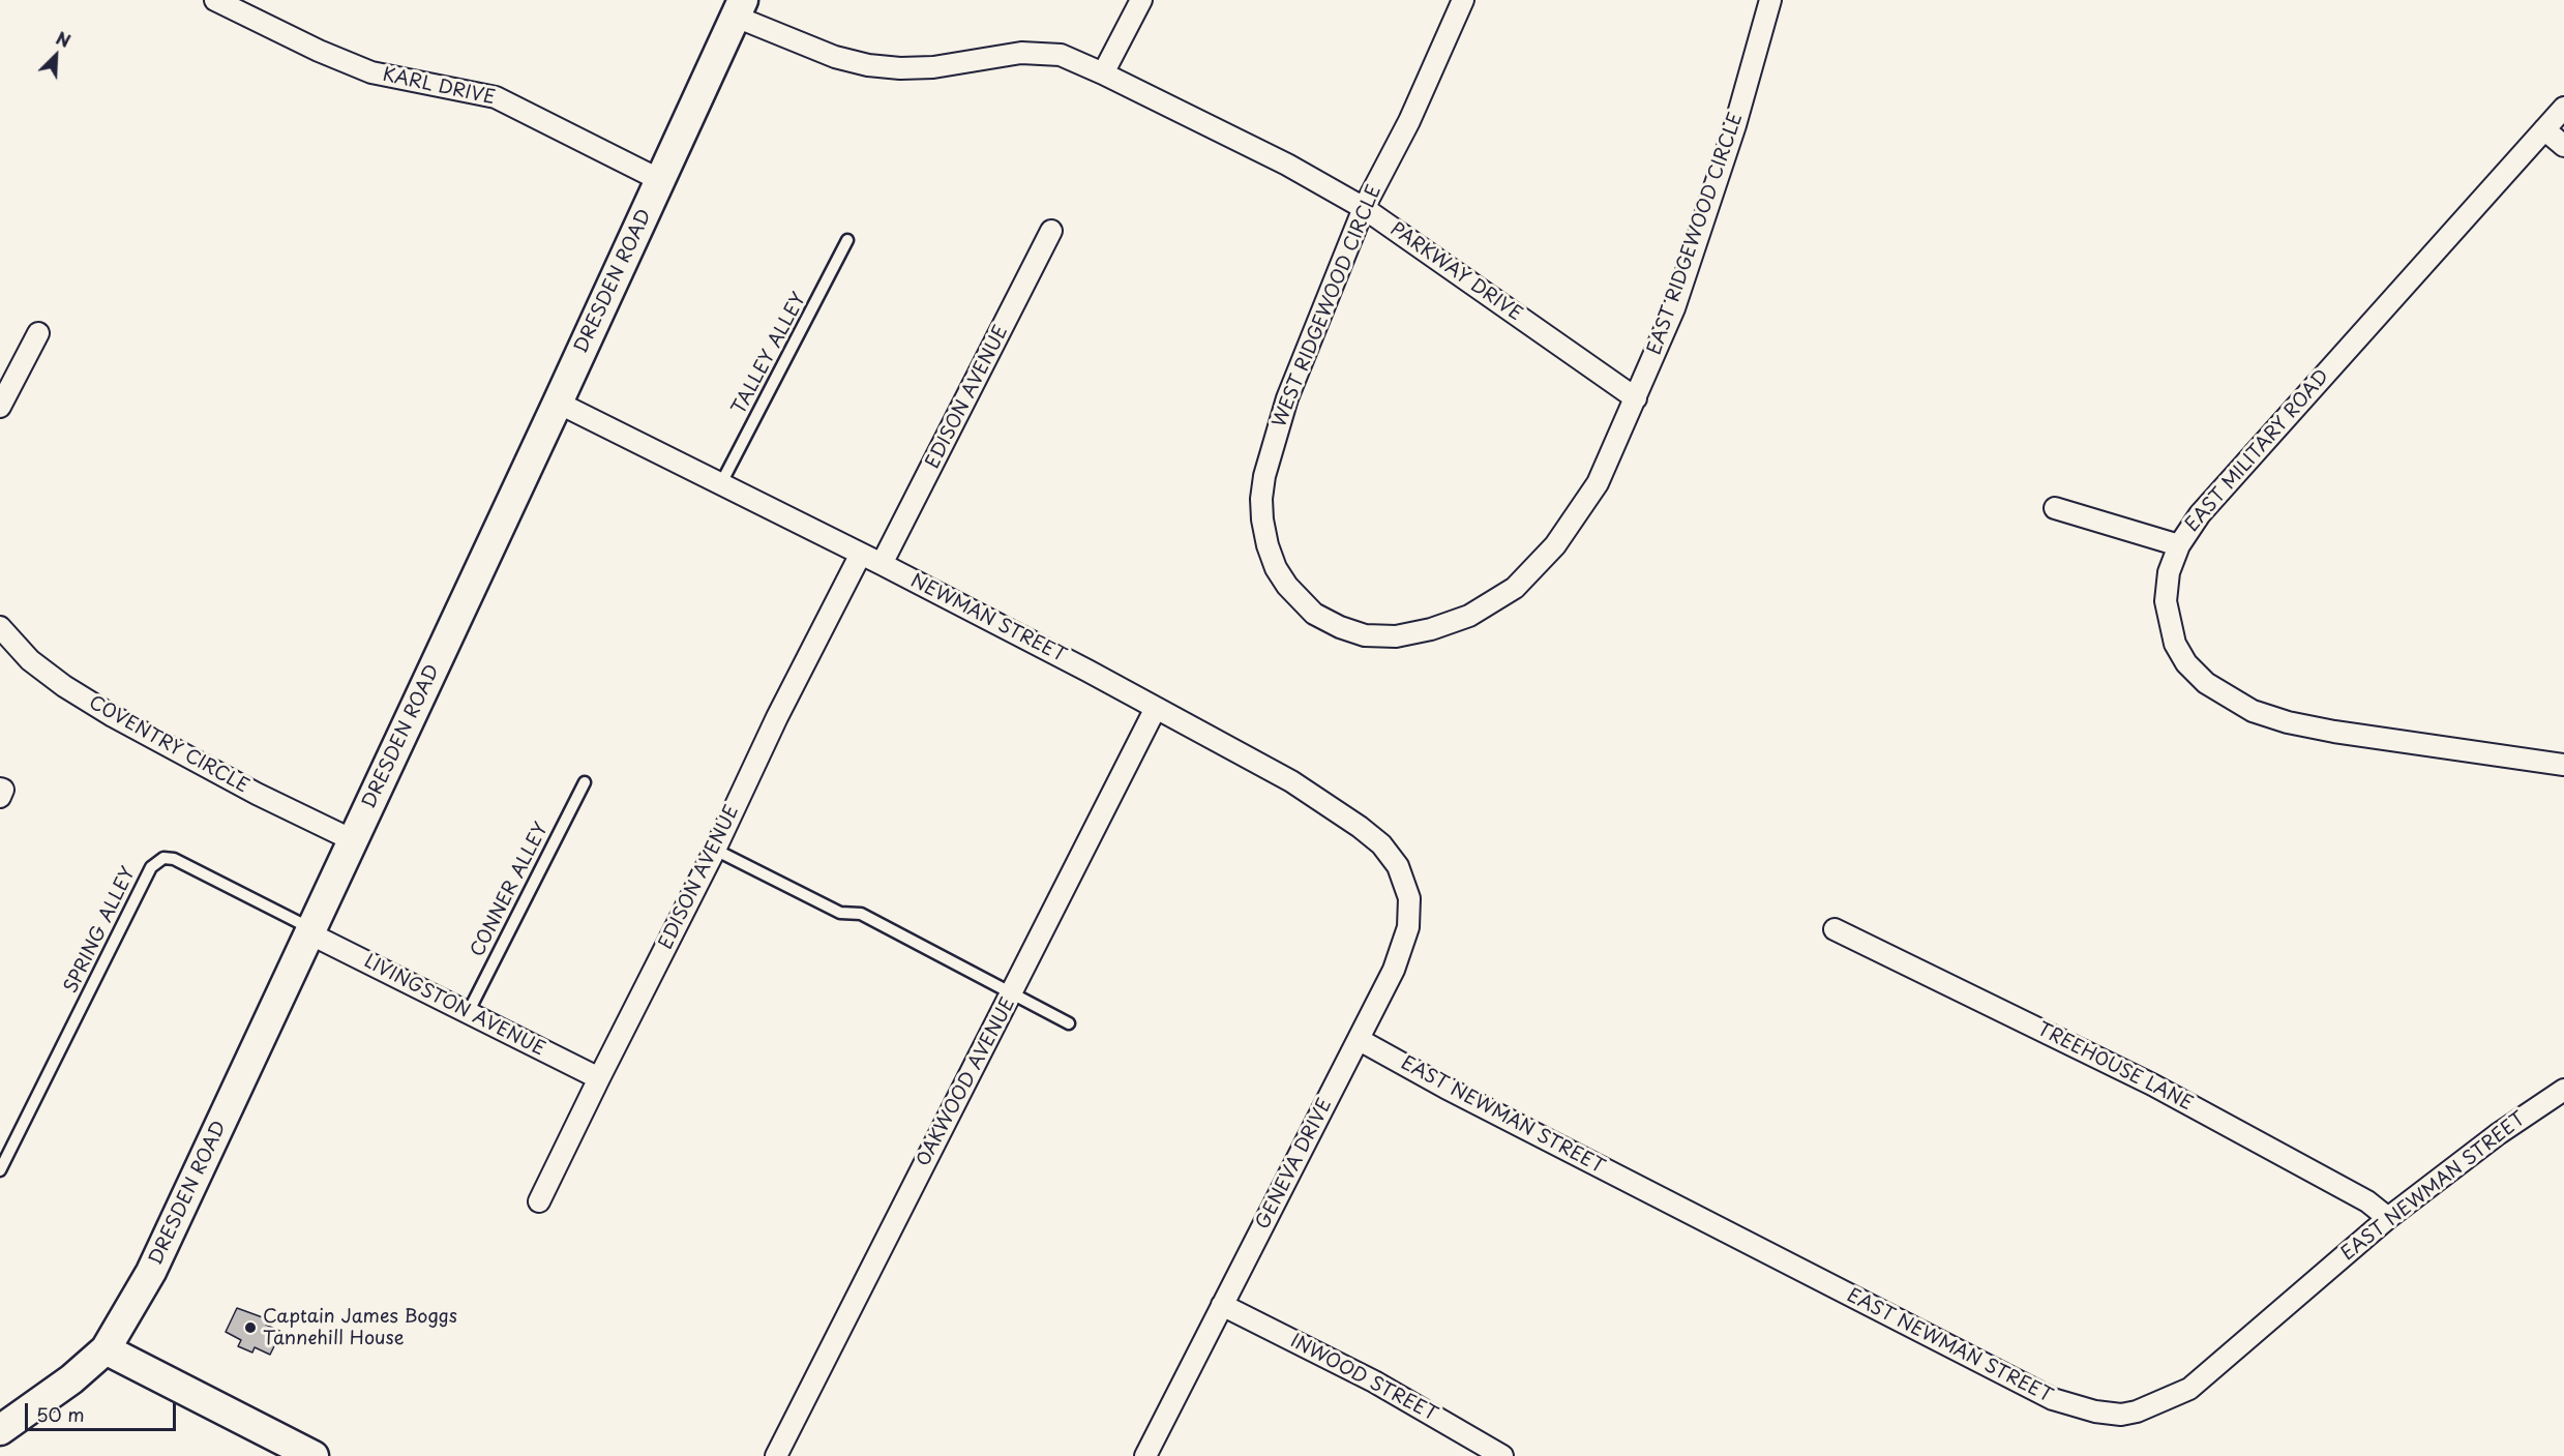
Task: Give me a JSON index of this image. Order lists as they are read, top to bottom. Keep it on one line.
{"streets":{"street":["KARL DRIVE","EAST RIDGEWOOD CIRCLE","PARKWAY DRIVE","DRESDEN ROAD","WEST RIDGEWOOD CIRCLE","EDISON AVENUE","EAST MILITARY ROAD","NEWMAN STREET","COVENTRY CIRCLE","LIVINGSTON AVENUE","TREEHOUSE LANE","OAKWOOD AVENUE","EAST NEWMAN STREET","GENEVA DRIVE","INWOOD STREET"],"lane":["TALLEY ALLEY","CONNER ALLEY","SPRING ALLEY"]},"crossings":[["KARL DRIVE","DRESDEN ROAD"],["EAST RIDGEWOOD CIRCLE","PARKWAY DRIVE"],["EAST RIDGEWOOD CIRCLE","WEST RIDGEWOOD CIRCLE"],["PARKWAY DRIVE","DRESDEN ROAD"],["PARKWAY DRIVE","WEST RIDGEWOOD CIRCLE"],["DRESDEN ROAD","NEWMAN STREET"],["DRESDEN ROAD","COVENTRY CIRCLE"],["DRESDEN ROAD","SPRING ALLEY"],["DRESDEN ROAD","LIVINGSTON AVENUE"],["TALLEY ALLEY","NEWMAN STREET"],["EDISON AVENUE","NEWMAN STREET"],["EDISON AVENUE","LIVINGSTON AVENUE"],["NEWMAN STREET","OAKWOOD AVENUE"],["NEWMAN STREET","GENEVA DRIVE"],["CONNER ALLEY","LIVINGSTON AVENUE"],["SPRING ALLEY","LIVINGSTON AVENUE"],["TREEHOUSE LANE","EAST NEWMAN STREET"],["EAST NEWMAN STREET","GENEVA DRIVE"],["GENEVA DRIVE","INWOOD STREET"]],"places":["Captain James Boggs Tannehill House"],"scale_bar":"50 m","north":"top right"}
